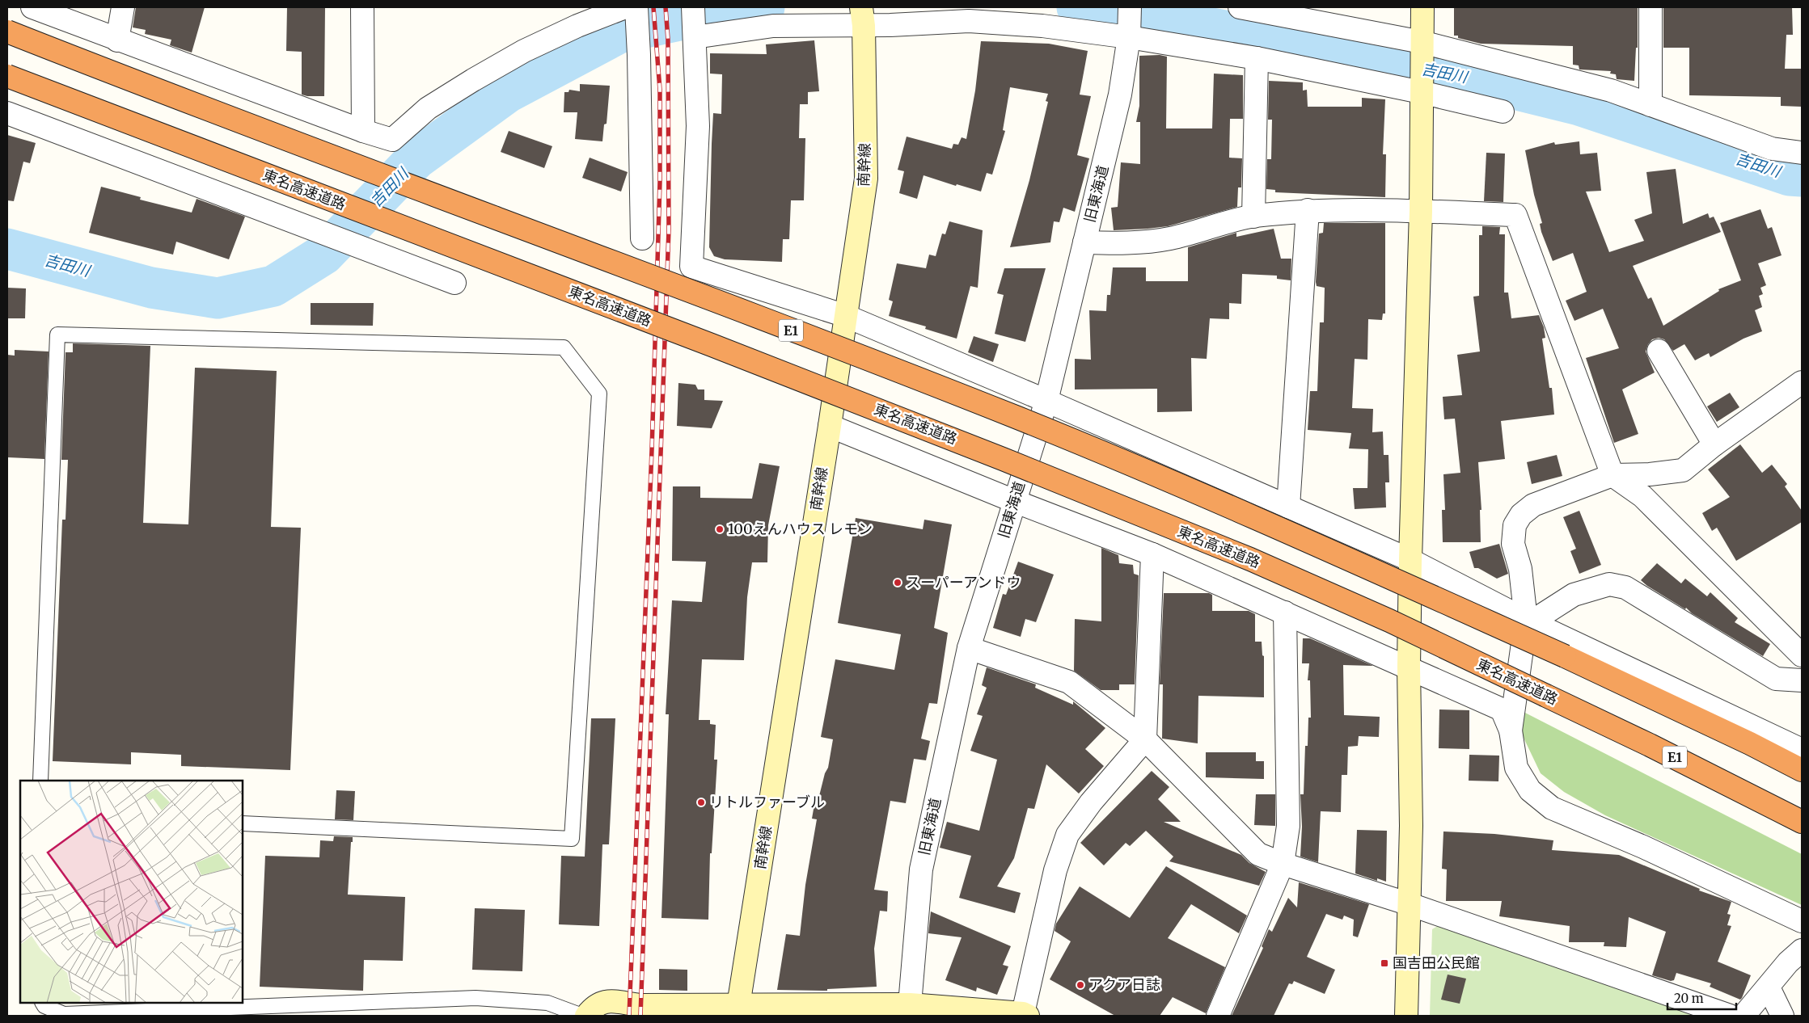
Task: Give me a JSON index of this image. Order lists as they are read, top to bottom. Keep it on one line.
{"streets":{"highway":["東名高速道路","E1"],"street":["南幹線","旧東海道"]},"water":["吉田川"],"places":{"other":["100えんハウス レモン","スーパーアンドウ","リトルファーブル","アクア日誌"],"transit":["国吉田公民館"]},"scale_bar":"20 m"}
